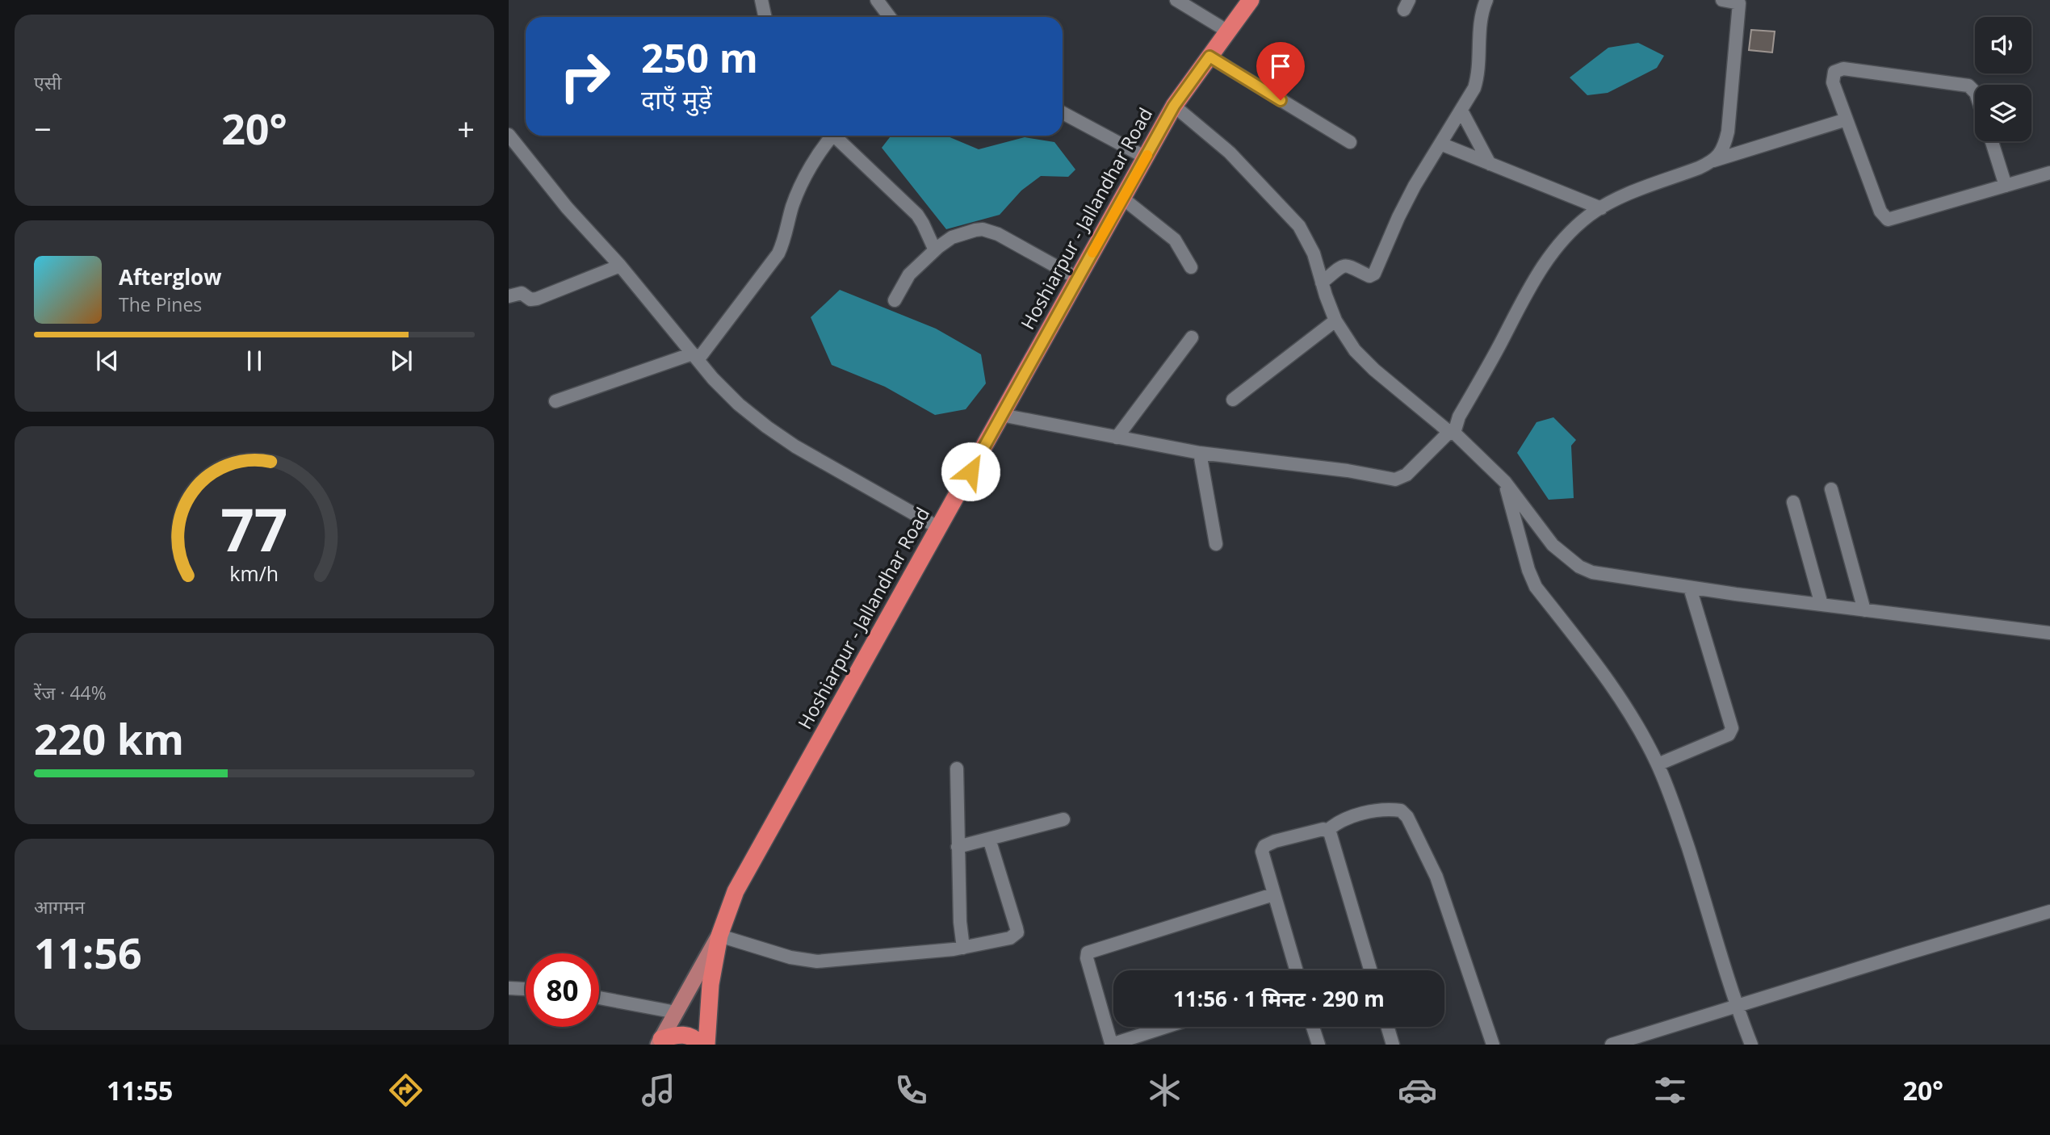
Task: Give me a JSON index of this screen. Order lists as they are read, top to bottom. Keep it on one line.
{"streets":{"highway":["Hoshiarpur - Jallandhar Road"]},"page":{"tile":["एसी",["रेंज · 44%","220 km"],["आगमन","11:56"]],"turn":["250 m","दाएँ मुड़ें"],"heat":["−","20°","+"],"song":["Afterglow","The Pines"],"limit":"80","trip":"11:56 · 1 मिनट · 290 m","tabs":["11:55","20°"],"gauge":["77","km/h"]}}
